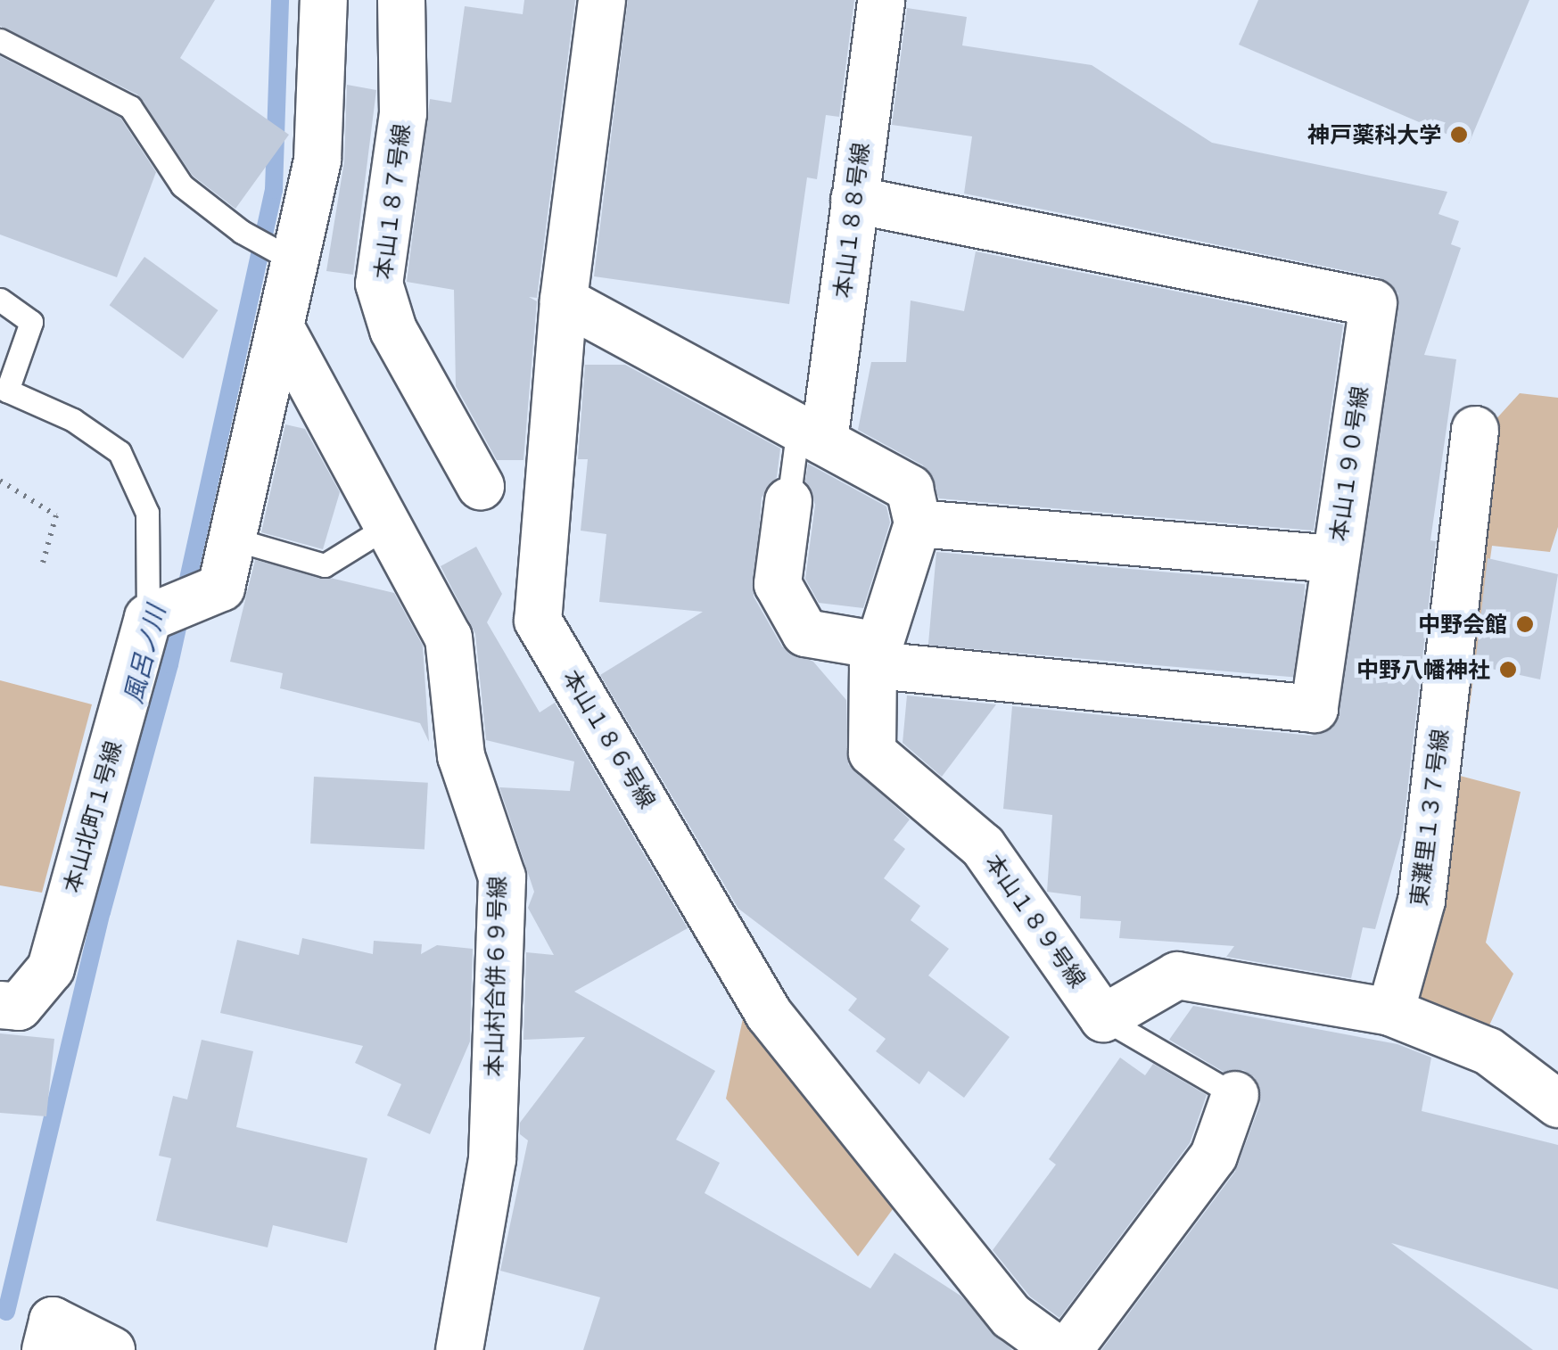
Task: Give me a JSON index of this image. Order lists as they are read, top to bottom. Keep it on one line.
{"streets":{"street":["本山１８７号線","本山１８８号線","本山１９０号線","本山１８６号線","本山北町１号線","東灘里１３７号線","本山１８９号線","本山村合併６９号線"]},"crossings":[["本山１８８号線","本山１９０号線"],["本山１９０号線","本山１８９号線"]],"water":["風呂ノ川"],"places":["神戸薬科大学","中野会館","中野八幡神社"]}
